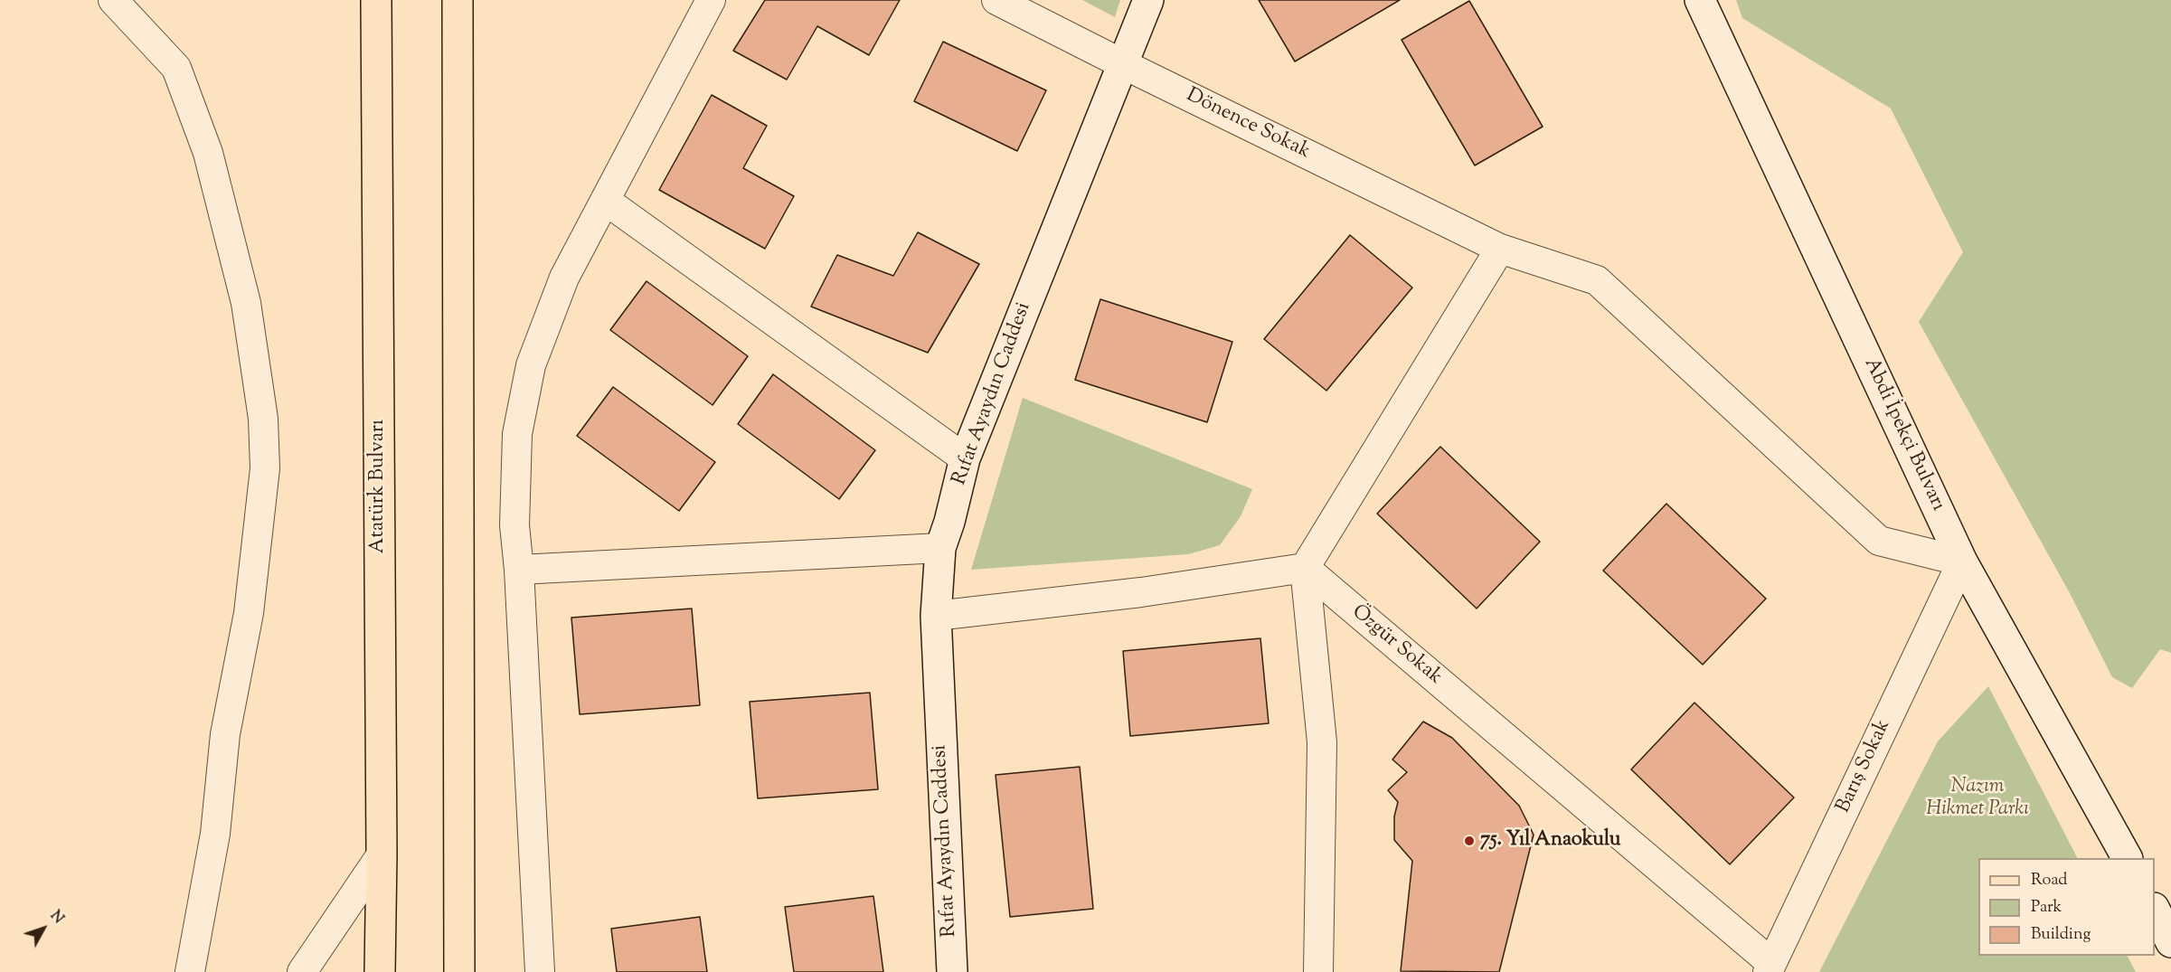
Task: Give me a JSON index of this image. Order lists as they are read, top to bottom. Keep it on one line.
{"streets":{"main road":["Atatürk Bulvarı"],"street":["Dönence Sokak","Rıfat Ayaydın Caddesi","Abdi İpekçi Bulvarı","Özgür Sokak","Barış Sokak"]},"crossings":[["Dönence Sokak","Rıfat Ayaydın Caddesi"],["Dönence Sokak","Abdi İpekçi Bulvarı"],["Dönence Sokak","Barış Sokak"],["Abdi İpekçi Bulvarı","Barış Sokak"],["Özgür Sokak","Barış Sokak"]],"parks":["Nazım Hikmet Parkı"],"places":["75. Yıl Anaokulu"],"legend":["Road","Park","Building"],"north":"top right"}
